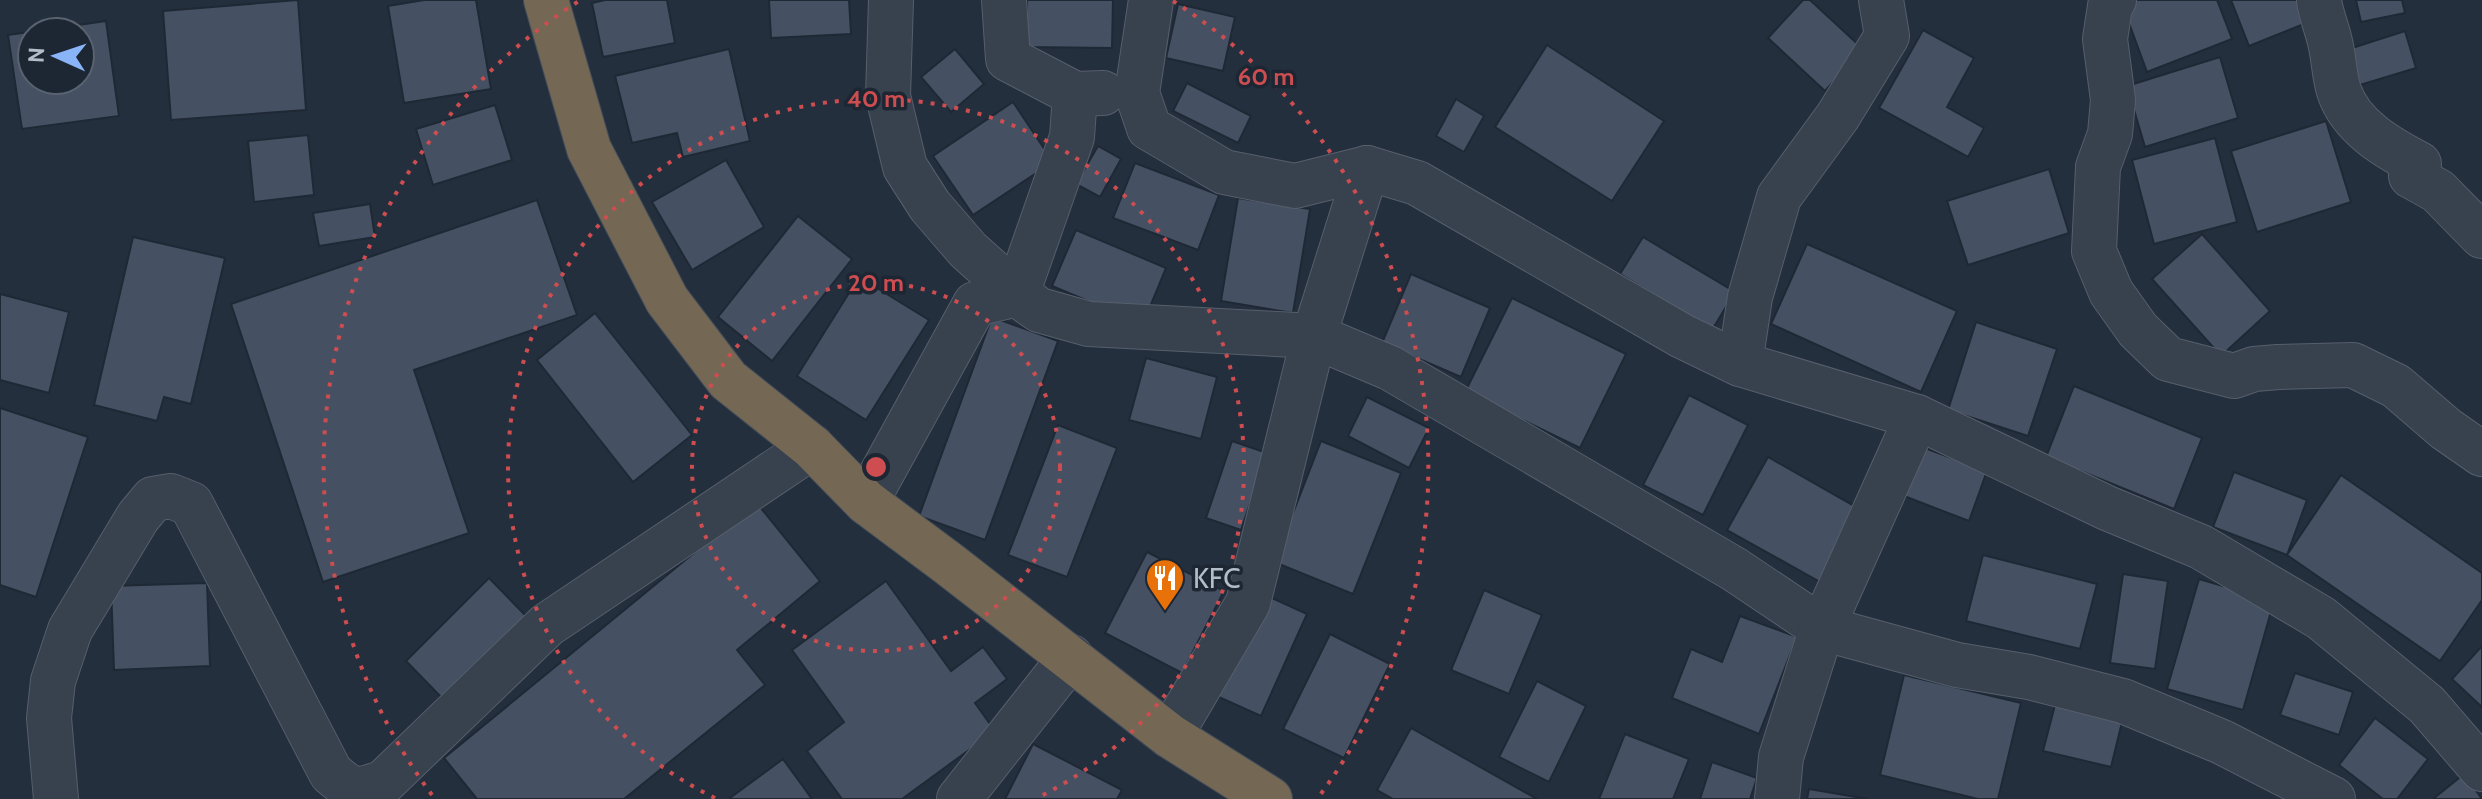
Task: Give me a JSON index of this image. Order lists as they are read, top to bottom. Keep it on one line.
{"places":{"restaurant":["KFC"]},"north":"left","rings":["60 m","40 m","20 m"]}
